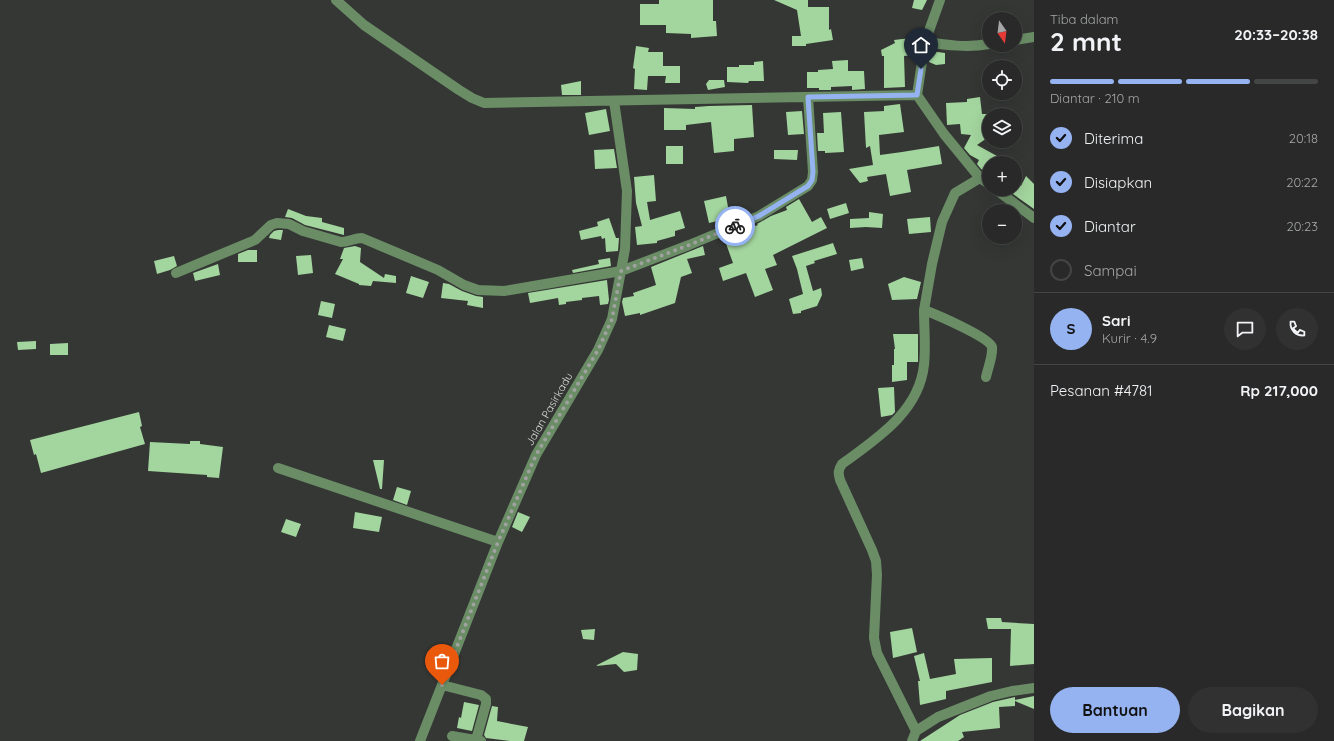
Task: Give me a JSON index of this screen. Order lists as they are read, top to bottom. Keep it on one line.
{"streets":{"street":["Jalan Pasirkadu"]},"north":"bottom","page":{"heading":["2 mnt","Tiba dalam","20:33–20:38"],"panel":["Sari","Kurir · 4.9","Pesanan #4781","Rp 217,000"],"map_buttons":["+","−"],"bar":"Diantar · 210 m","list":[["Diterima","20:18"],["Disiapkan","20:22"],["Diantar","20:23"],"Sampai"],"round":"S","buttons":["Bantuan","Bagikan"]}}
